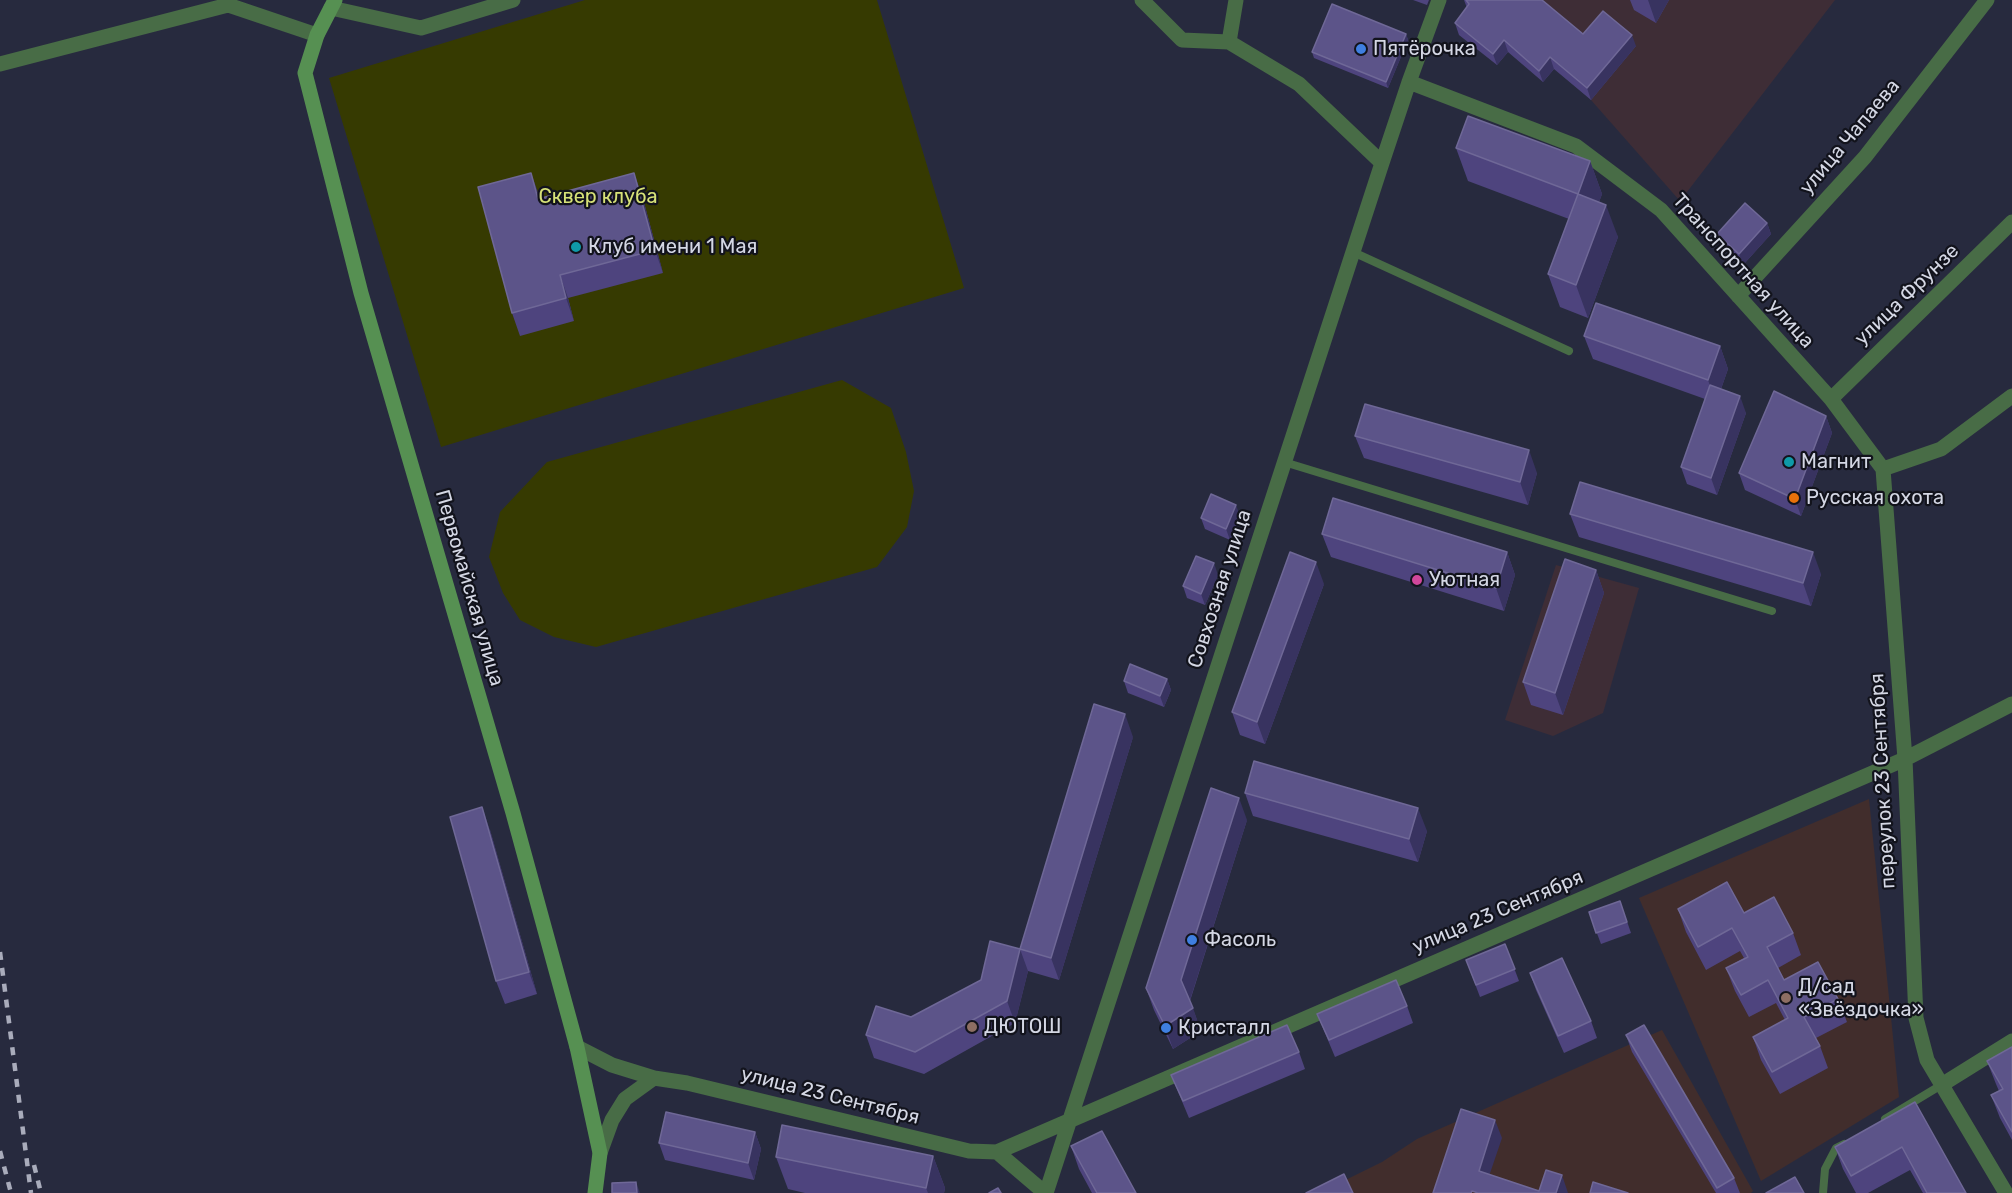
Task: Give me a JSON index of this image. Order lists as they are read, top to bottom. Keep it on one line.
{"streets":{"street":["улица Чапаева","Транспортная улица","улица Фрунзе","Первомайская улица","Совхозная улица","переулок 23 Сентября","улица 23 Сентября"]},"crossings":[["улица Чапаева","Транспортная улица"],["Транспортная улица","улица Фрунзе"],["Транспортная улица","Совхозная улица"],["Транспортная улица","переулок 23 Сентября"],["Первомайская улица","улица 23 Сентября"],["Совхозная улица","улица 23 Сентября"],["переулок 23 Сентября","улица 23 Сентября"]],"parks":["Сквер клуба"],"places":["Пятёрочка","Клуб имени 1 Мая","Магнит","Русская охота","Уютная","Фасоль","Д/сад «Звёздочка»","ДЮТОШ","Кристалл"]}
